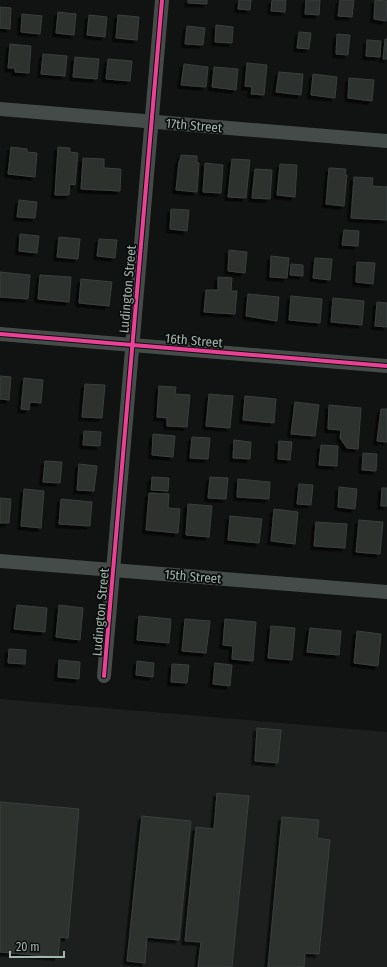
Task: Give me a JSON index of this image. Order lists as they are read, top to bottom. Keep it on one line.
{"streets":{"street":["17th Street","Ludington Street","16th Street","15th Street"]},"crossings":[["17th Street","Ludington Street"],["Ludington Street","16th Street"],["Ludington Street","15th Street"]],"scale_bar":"20 m"}
